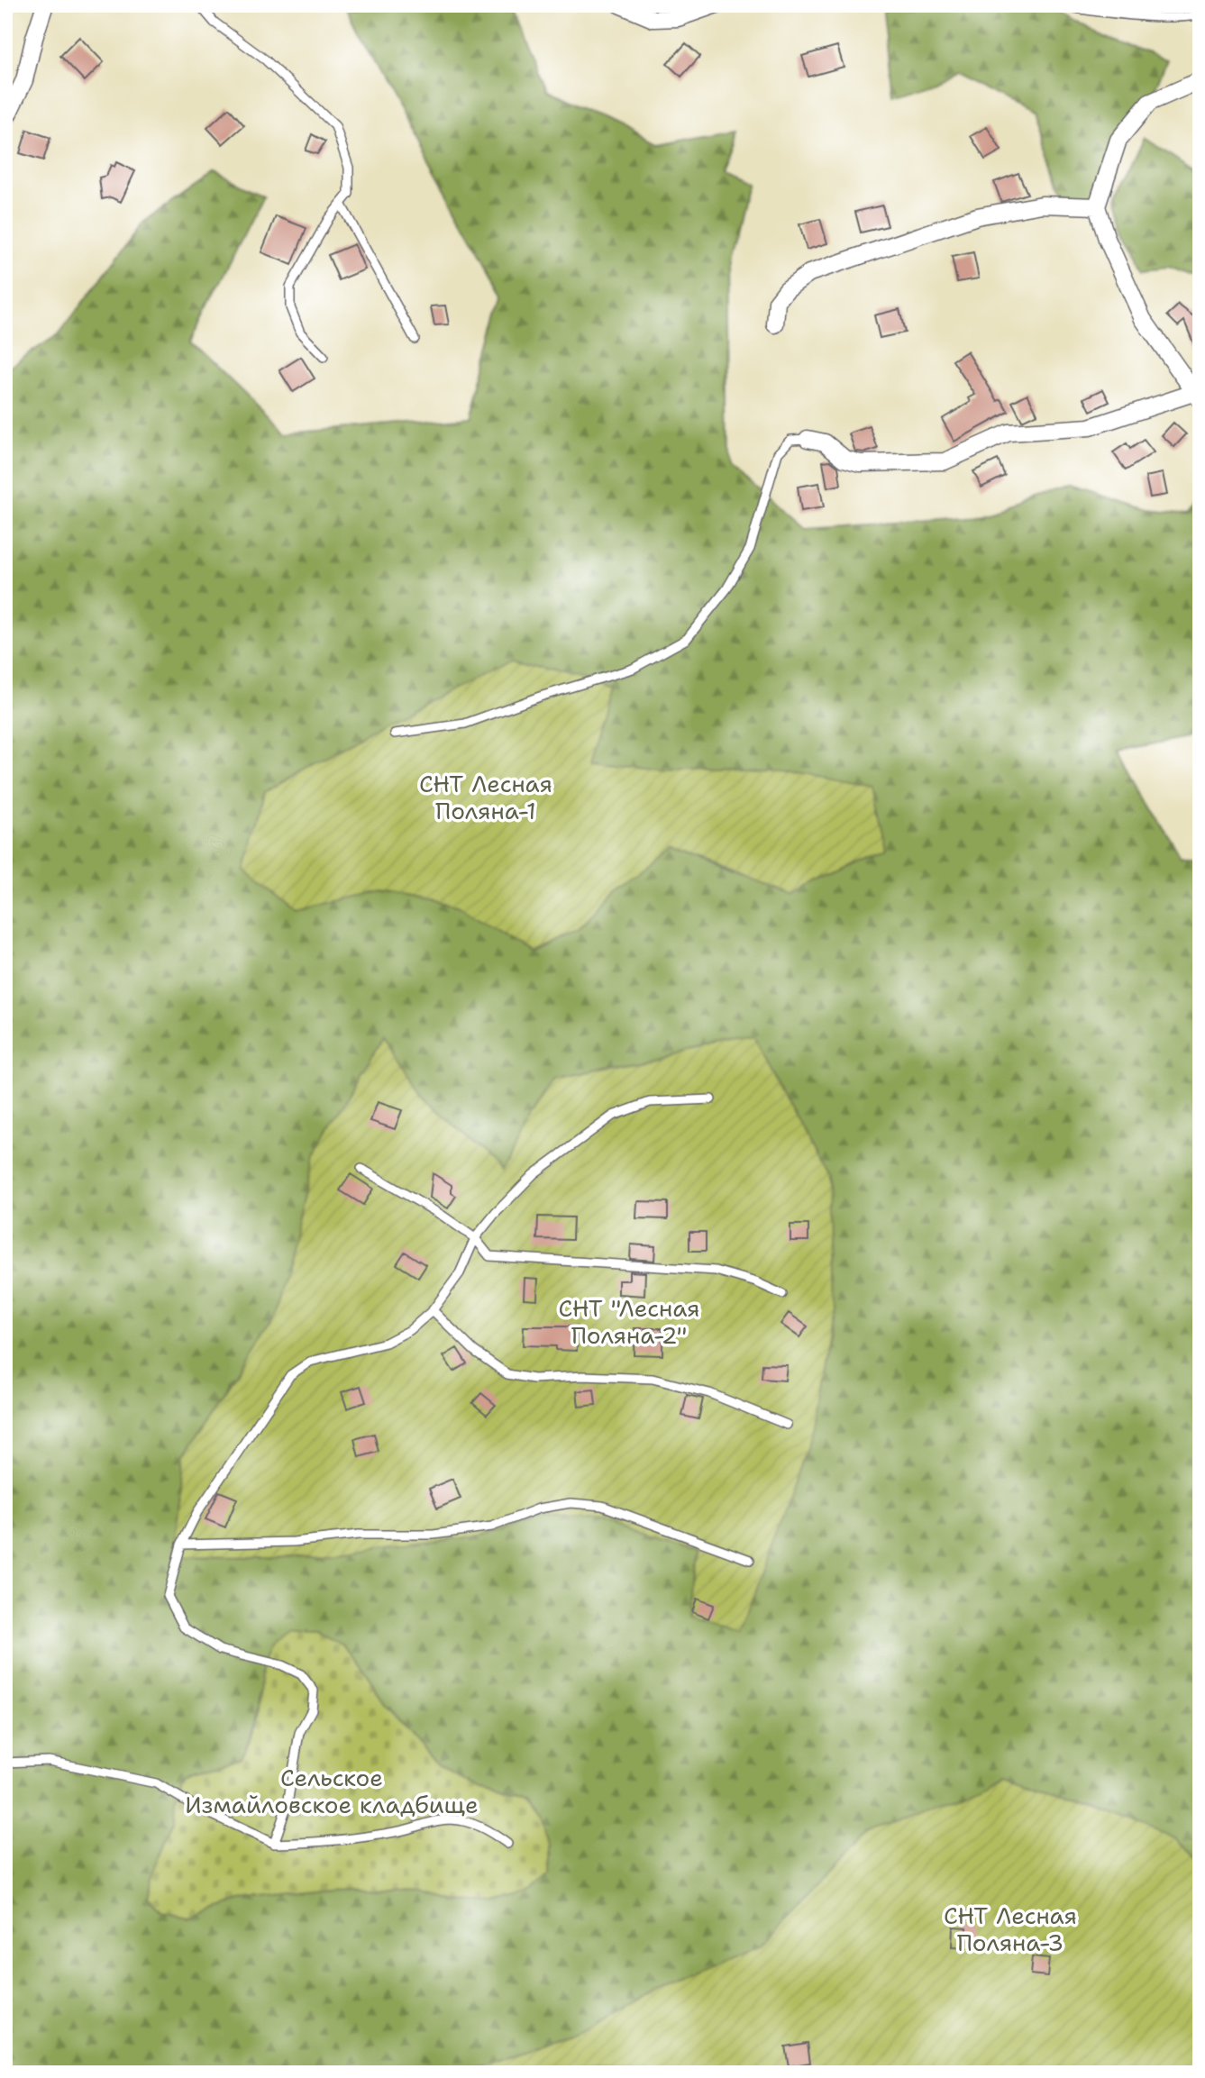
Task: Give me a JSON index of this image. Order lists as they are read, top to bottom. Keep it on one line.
{"parks":["СНТ Лесная Поляна-1","СНТ \"Лесная Поляна-2\"","Сельское Измайловское кладбище","СНТ Лесная Поляна-3"]}
